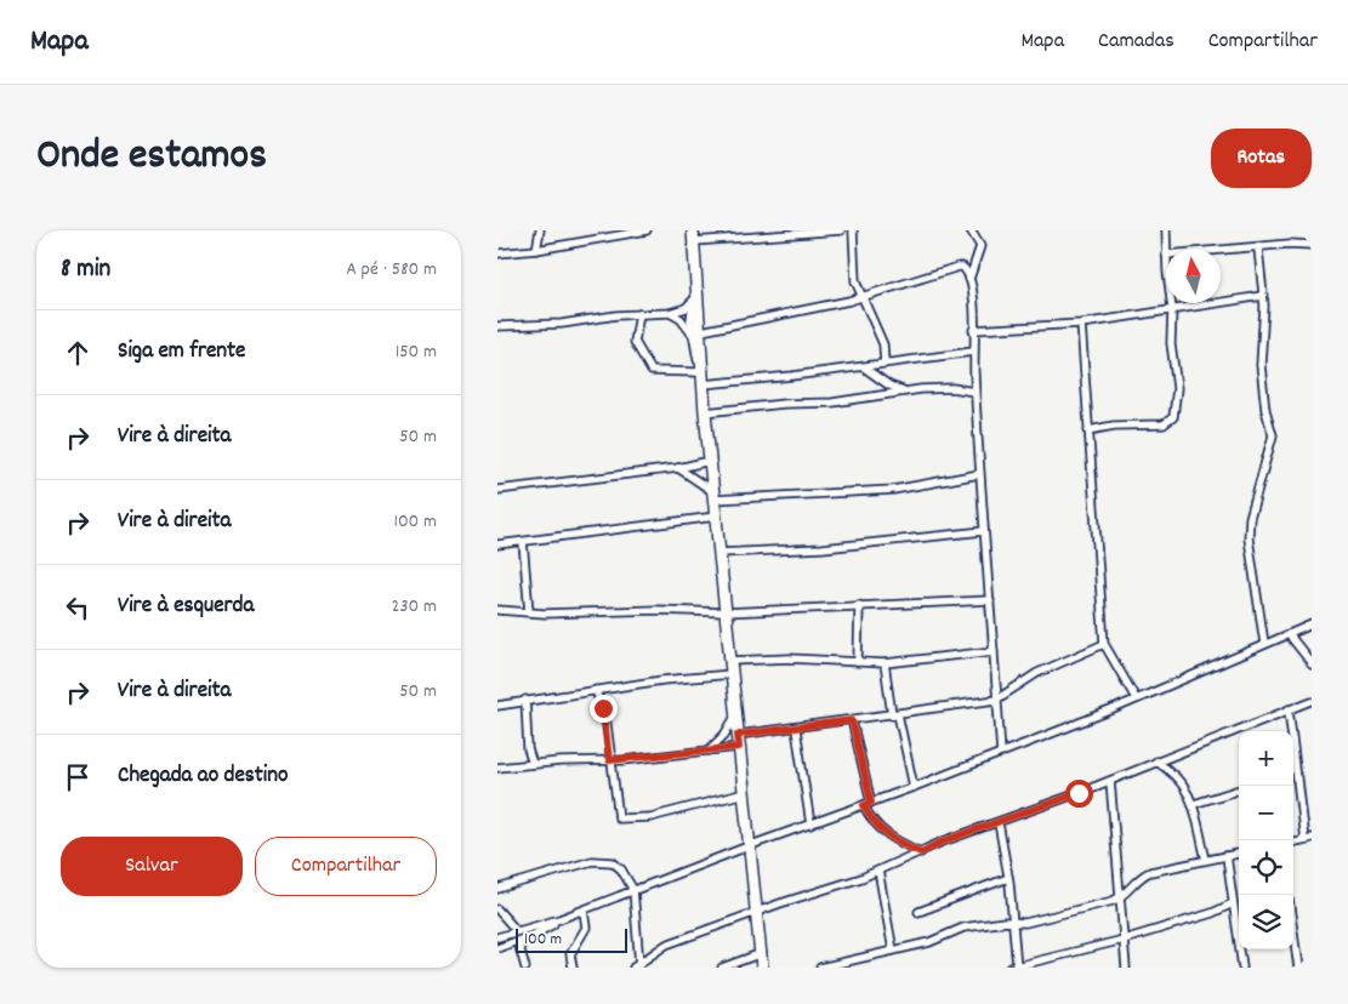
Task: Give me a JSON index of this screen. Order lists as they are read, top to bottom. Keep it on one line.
{"scale_bar":"100 m","north":"top","page":{"header":"Mapa","nav":["Mapa","Camadas","Compartilhar"],"title":"Onde estamos","buttons":["Rotas",["Salvar","Compartilhar"]],"heading":["8 min","A pé · 580 m"],"list":[["Siga em frente","150 m"],["Vire à direita","50 m"],["Vire à direita","100 m"],["Vire à esquerda","230 m"],["Vire à direita","50 m"],"Chegada ao destino"],"map_buttons":["+","−"],"scale":"100 m"}}
